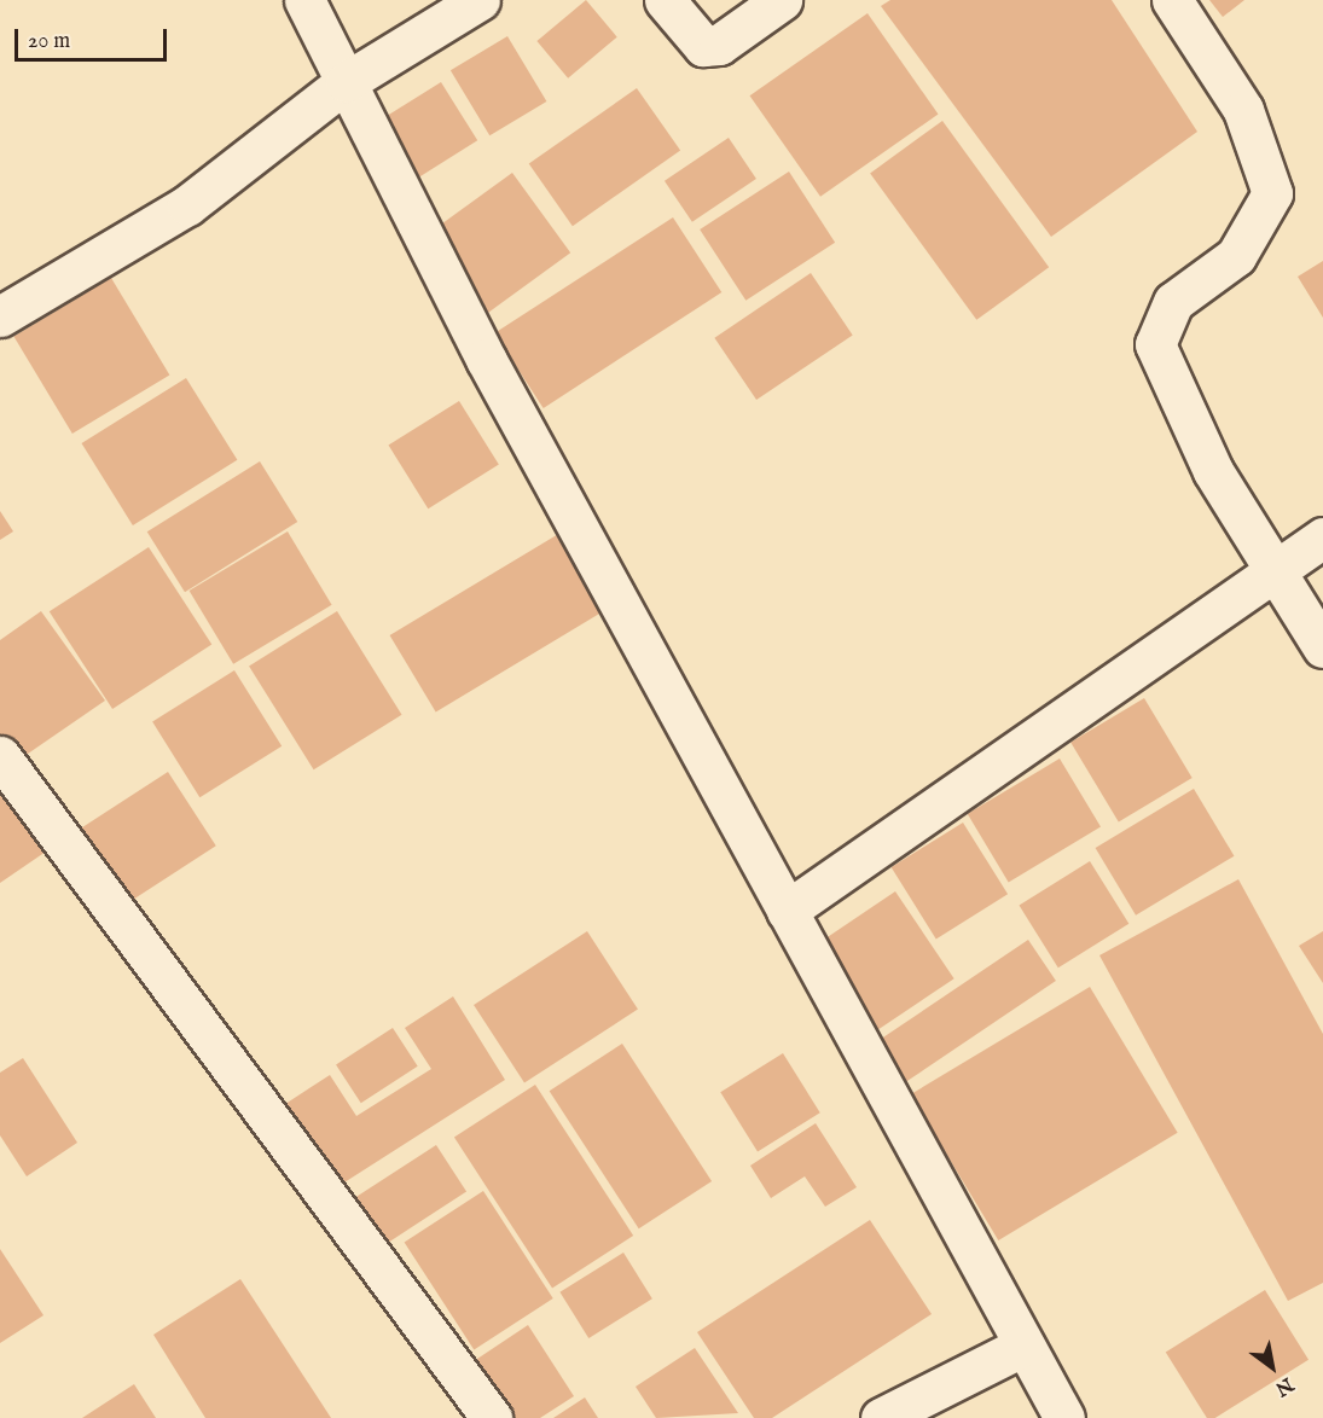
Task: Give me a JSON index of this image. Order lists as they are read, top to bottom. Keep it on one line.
{"scale_bar":"20 m","north":"bottom right"}
